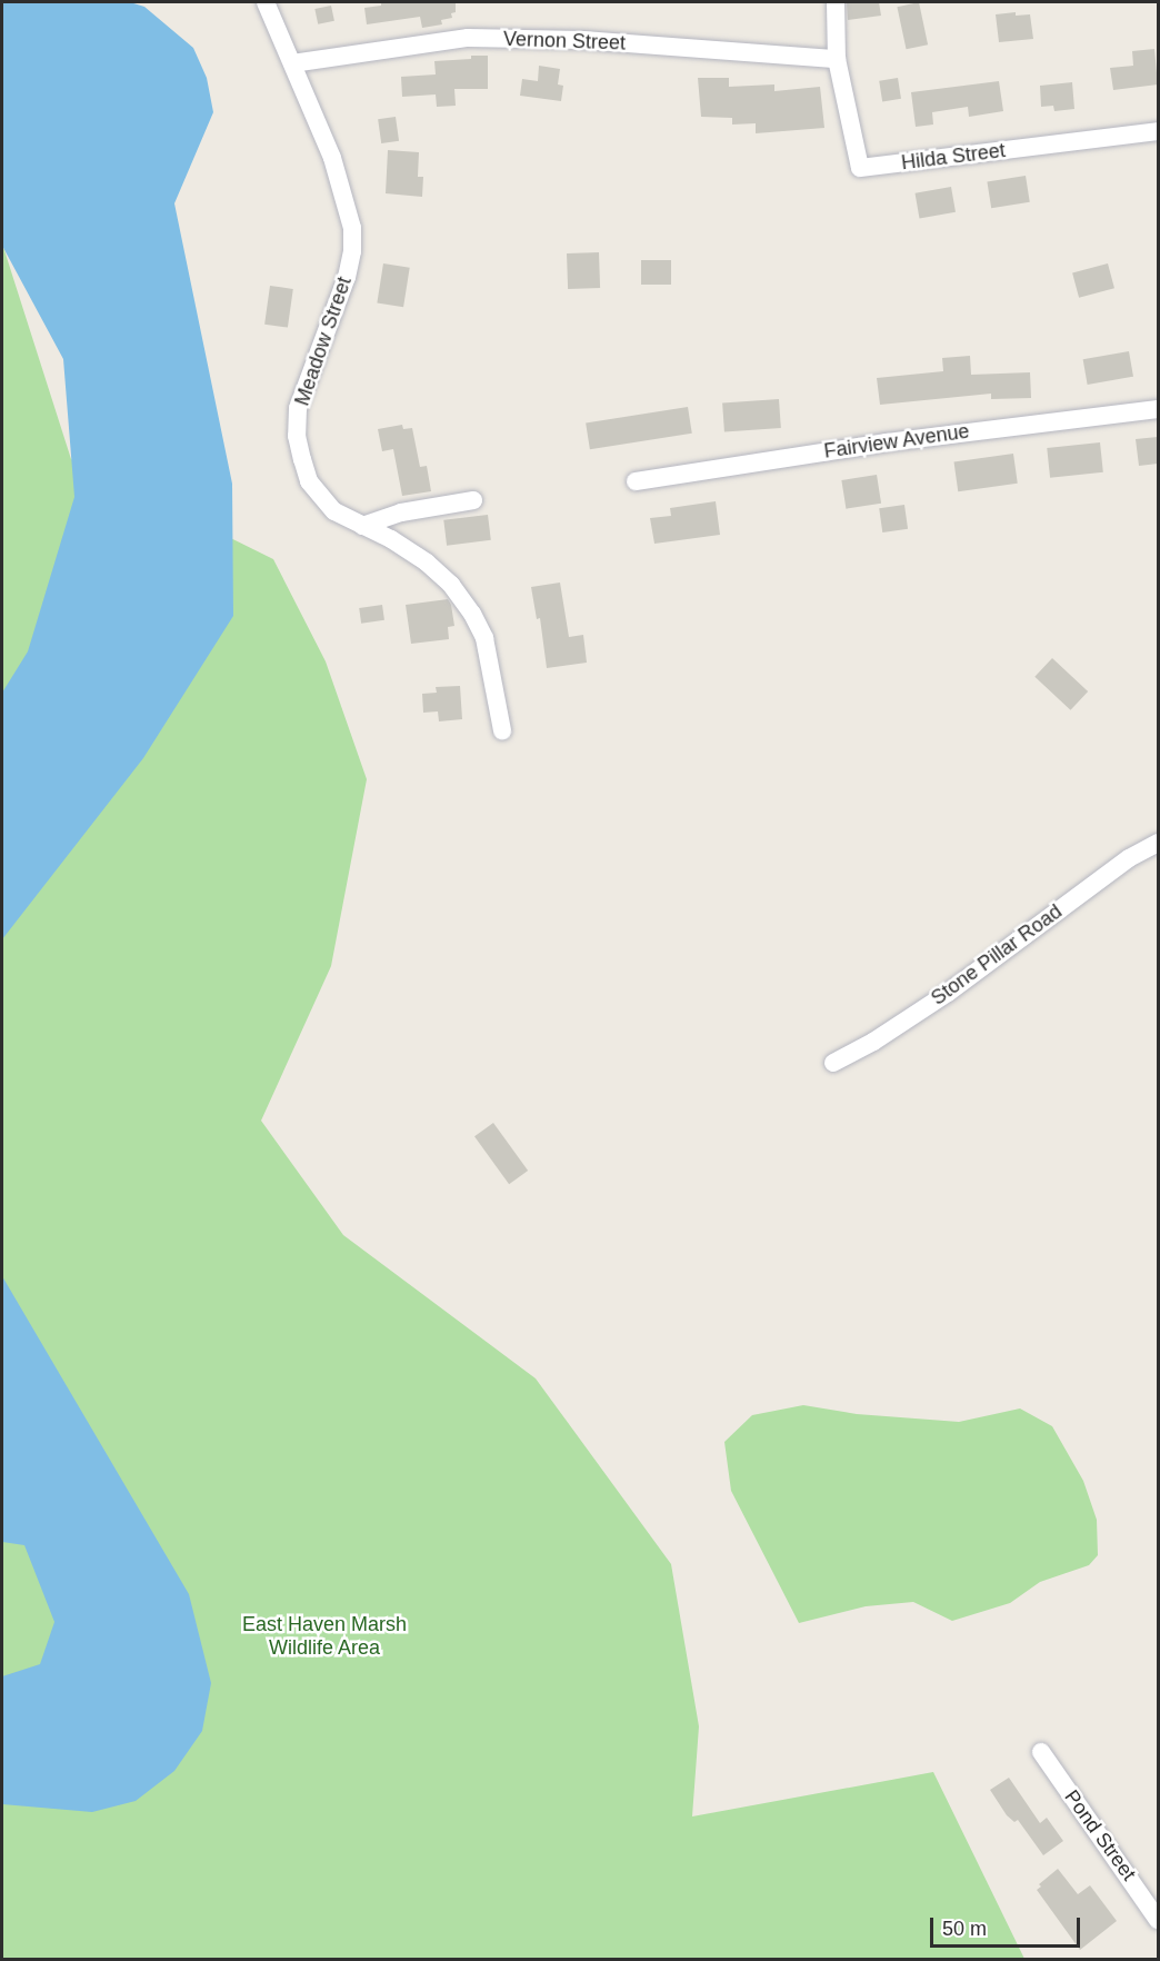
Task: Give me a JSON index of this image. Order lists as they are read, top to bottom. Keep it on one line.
{"streets":{"street":["Vernon Street","Hilda Street","Meadow Street","Fairview Avenue","Stone Pillar Road","Pond Street"]},"crossings":[["Vernon Street","Hilda Street"],["Vernon Street","Meadow Street"]],"parks":["East Haven Marsh Wildlife Area"],"scale_bar":"50 m"}
